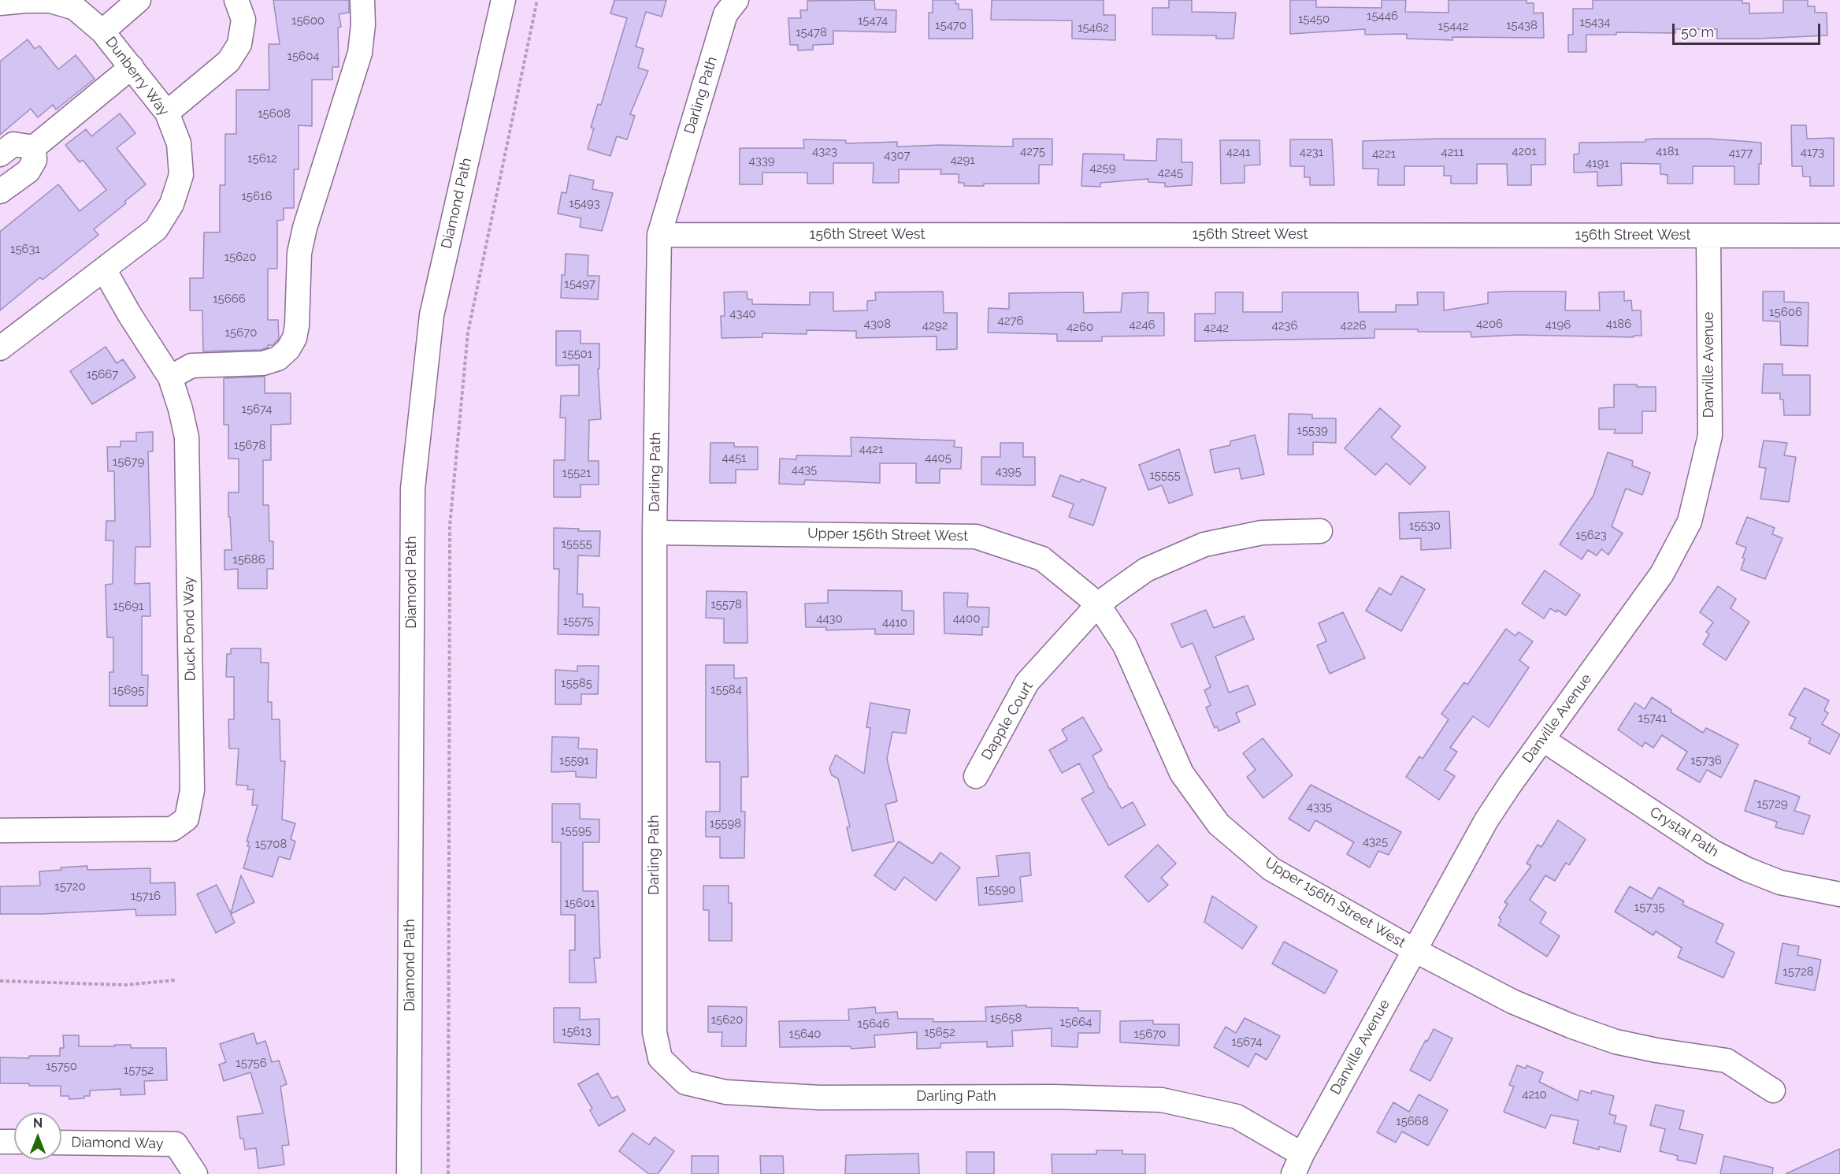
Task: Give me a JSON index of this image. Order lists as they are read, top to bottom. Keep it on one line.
{"streets":{"street":["Dunberry Way","Darling Path","Diamond Path","156th Street West","Danville Avenue","Upper 156th Street West","Duck Pond Way","Dapple Court","Crystal Path","Diamond Way"]},"crossings":[["Dunberry Way","Duck Pond Way"],["Darling Path","156th Street West"],["Darling Path","Danville Avenue"],["Darling Path","Upper 156th Street West"],["156th Street West","Danville Avenue"],["Danville Avenue","Upper 156th Street West"],["Danville Avenue","Crystal Path"],["Upper 156th Street West","Dapple Court"]],"house_numbers":["15446","15450","15600","15474","15434","15470","15438","15442","15462","15478","15604","15608","4323","4275","4201","4181","4241","4231","4211","4173","4177","4221","4307","15612","4291","4339","4191","4259","4245","15616","15493","15631","15620","15497","15666","15606","4340","4276","4308","4206","4186","4246","4196","4292","4236","4226","4260","4242","15670","15501","15667","15674","15539","15678","4421","4451","4405","15679","4435","4395","15521","15555","15530","15623","15555","15686","15578","15691","4430","4400","15575","4410","15585","15584","15695","15741","15591","15736","15729","4335","15598","15595","4325","15708","15720","15590","15716","15601","15735","15728","15658","15620","15664","15646","15613","15652","15640","15670","15674","15756","15750","15752","4210","15668"],"scale_bar":"50 m","north":"top"}
